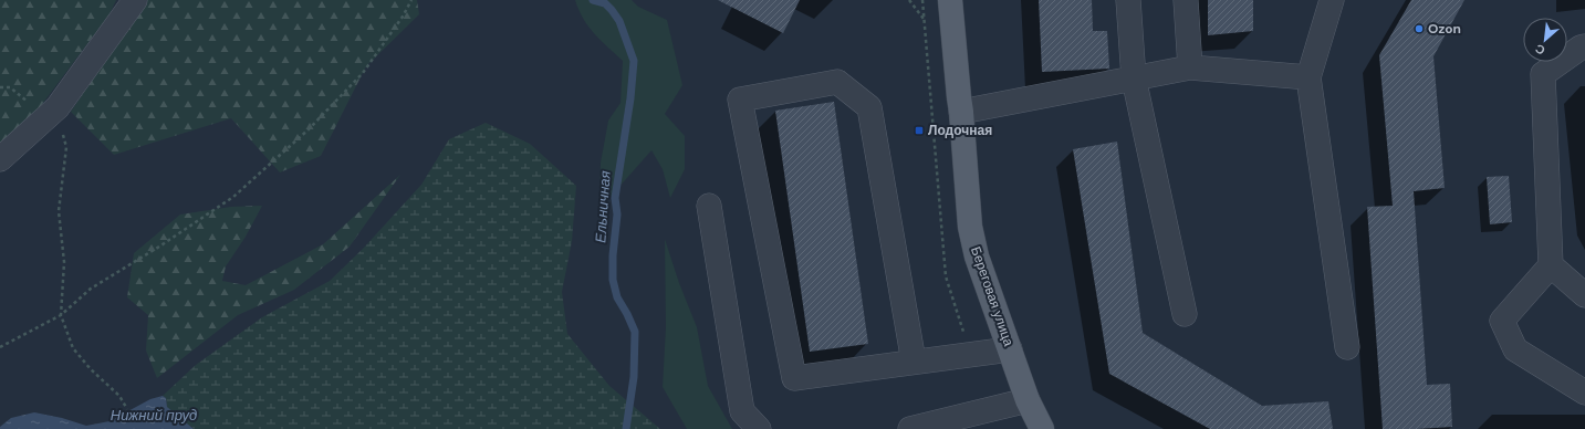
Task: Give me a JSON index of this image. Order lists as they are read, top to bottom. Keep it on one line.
{"streets":{"main road":["Береговая улица"]},"water":["Ельничная","Нижний пруд"],"places":{"other":["Ozon"],"transit":["Лодочная"]},"north":"bottom left"}
